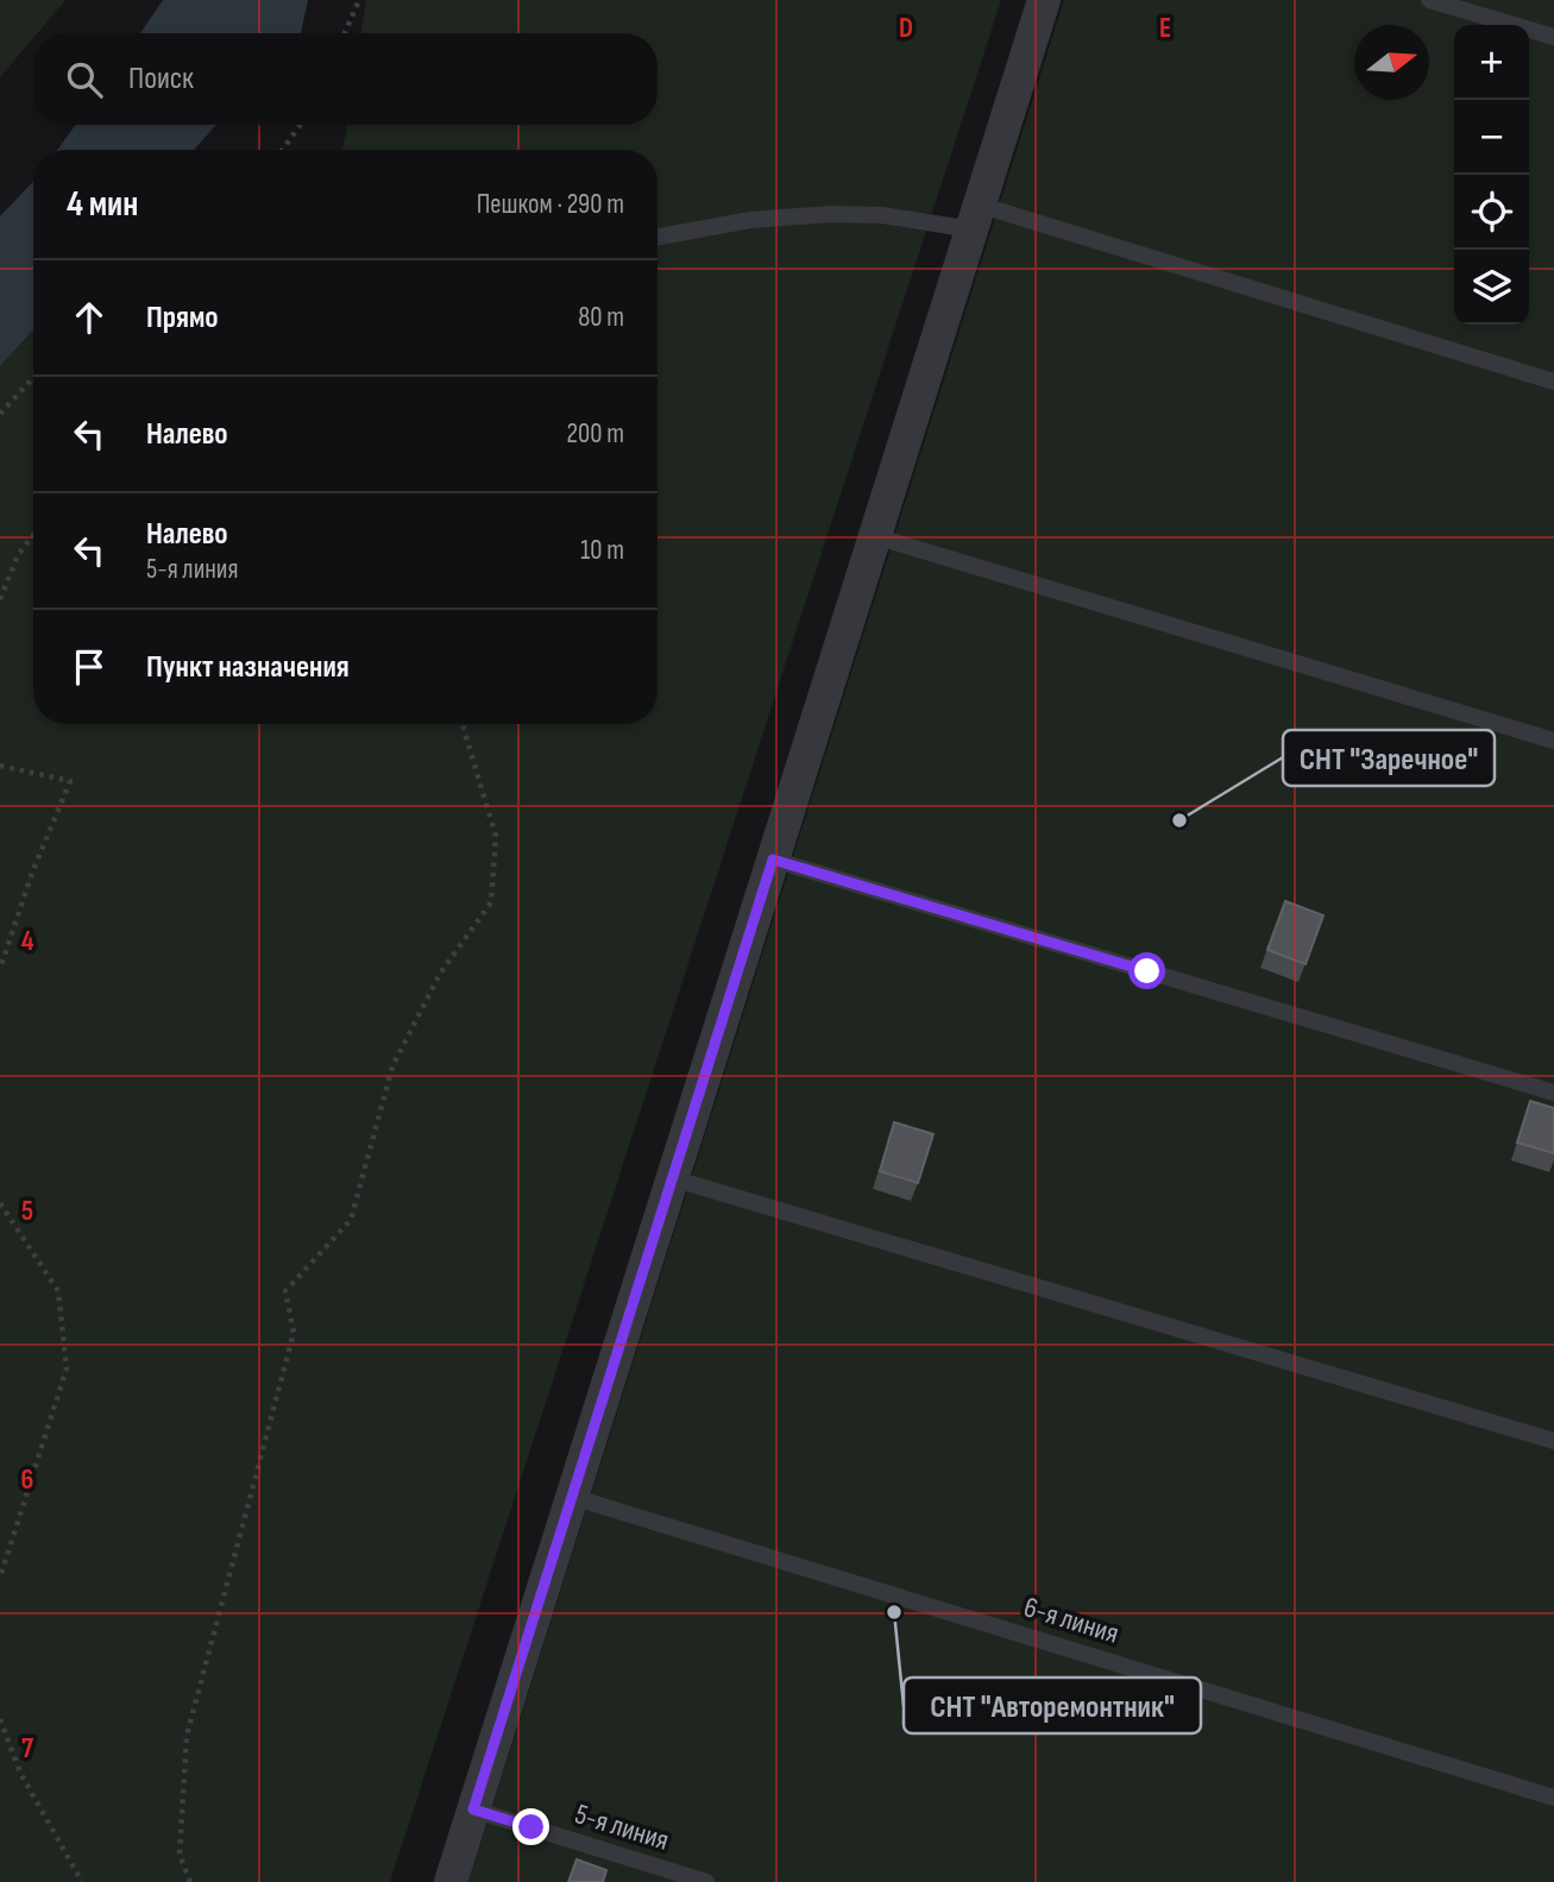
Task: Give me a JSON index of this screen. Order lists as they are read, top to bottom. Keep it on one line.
{"streets":{"lane":["6-я линия","5-я линия"]},"places":["СНТ \"Заречное\"","СНТ \"Авторемонтник\""],"north":"right","page":{"map_buttons":["+","−"],"search":"Поиск","heading":["4 мин","Пешком · 290 m"],"list":[["Прямо","80 m"],["Налево","200 m"],["Налево","5-я линия","10 m"],"Пункт назначения"]},"grid":{"columns":["D","E"],"rows":["4","5","6","7"]}}
